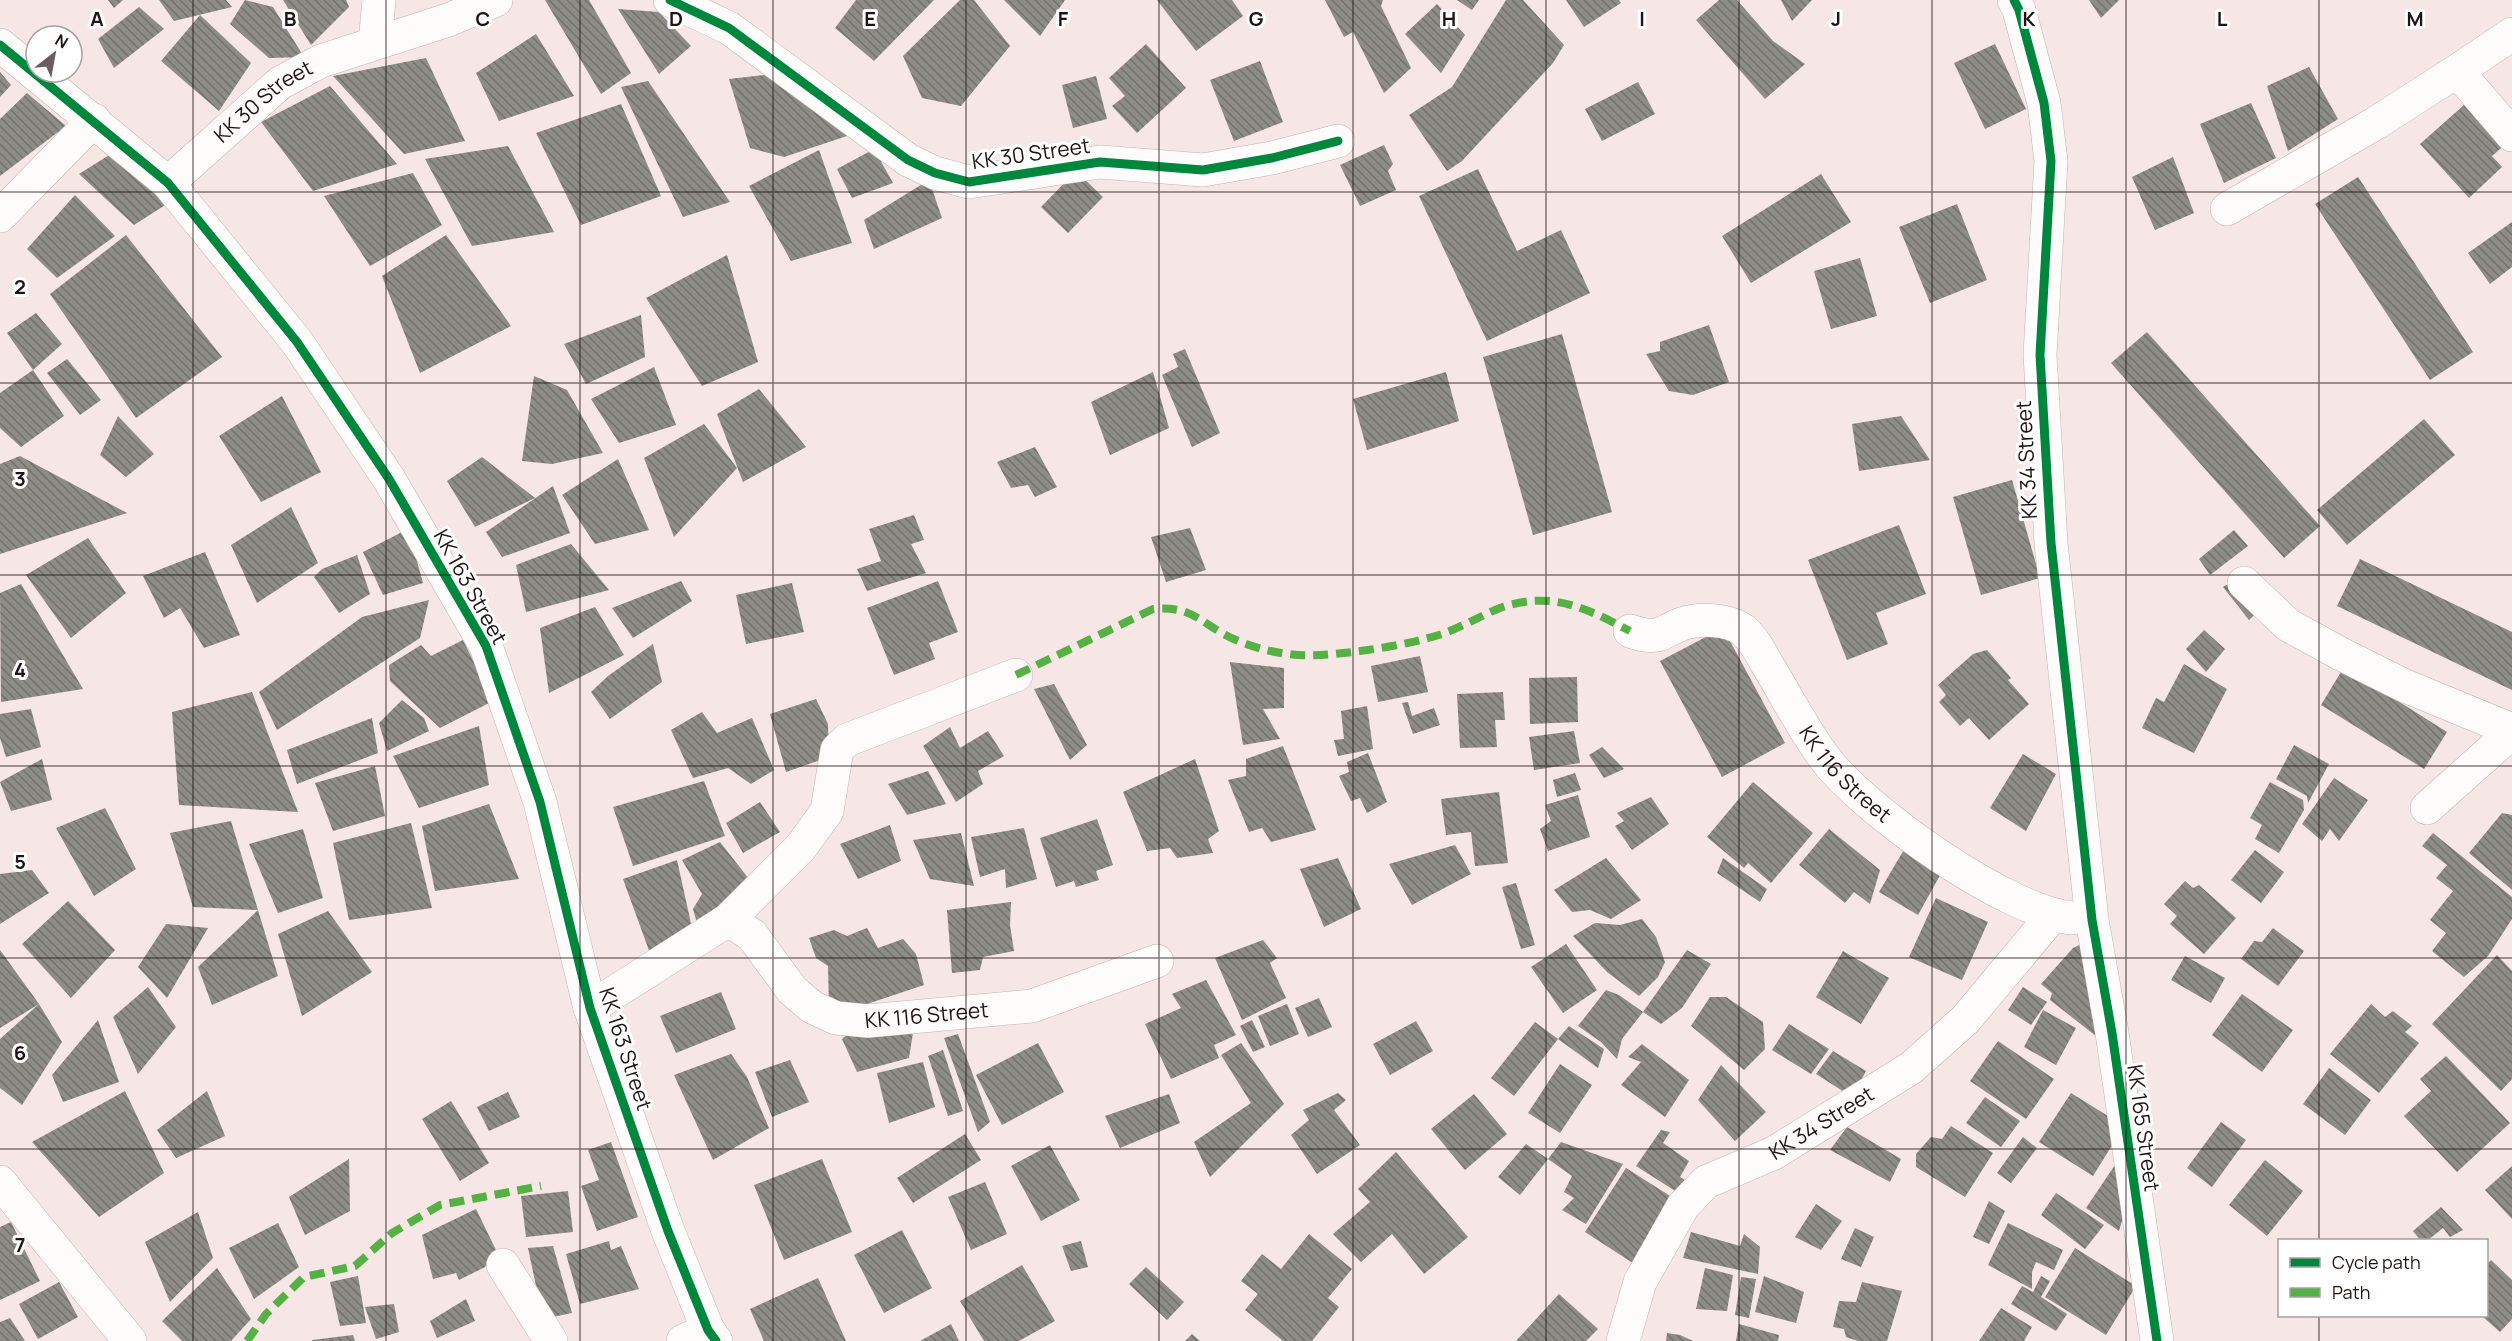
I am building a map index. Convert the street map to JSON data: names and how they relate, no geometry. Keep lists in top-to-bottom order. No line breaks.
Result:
{"streets":{"street":["KK 30 Street","KK 34 Street","KK 163 Street","KK 116 Street","KK 165 Street"]},"crossings":[["KK 30 Street","KK 163 Street"],["KK 34 Street","KK 116 Street"],["KK 34 Street","KK 165 Street"],["KK 116 Street","KK 165 Street"]],"legend":["Cycle path","Path"],"north":"top right","grid":{"columns":["A","B","C","D","E","F","G","H","I","J","K","L","M"],"rows":["2","3","4","5","6","7"]}}
